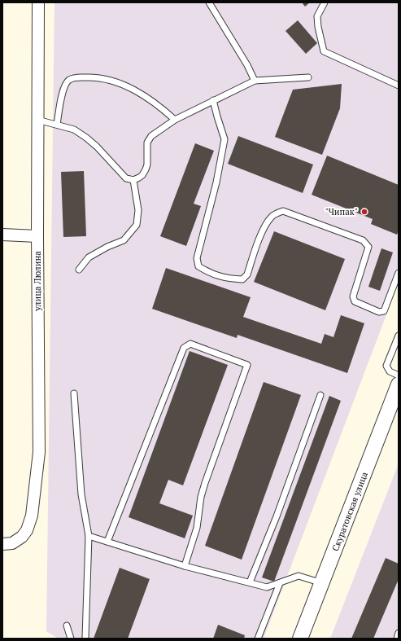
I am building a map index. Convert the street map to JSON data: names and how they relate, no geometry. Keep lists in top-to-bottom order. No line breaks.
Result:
{"streets":{"street":["улица Люлина","Скуратовская улица"]},"places":["\"Чипак\""]}
